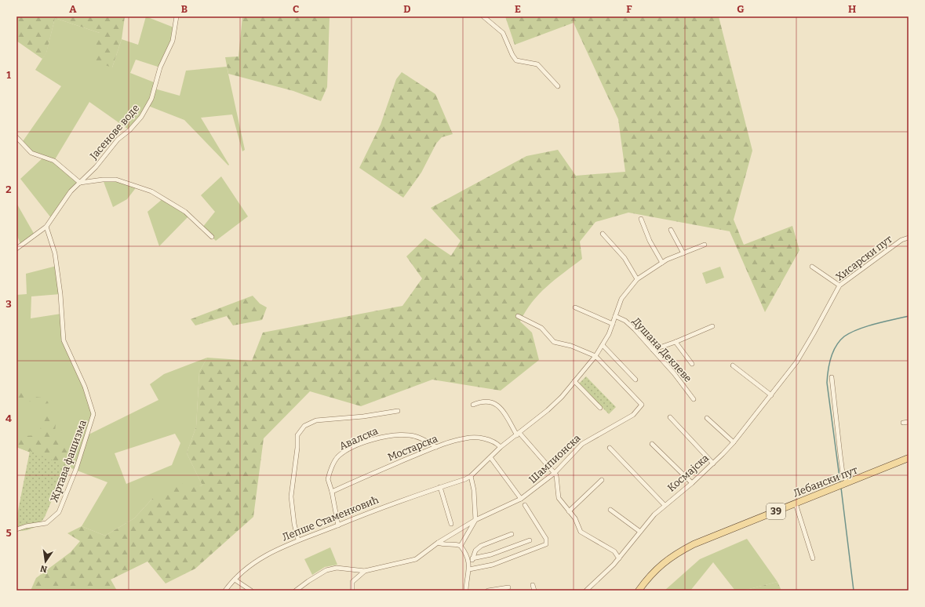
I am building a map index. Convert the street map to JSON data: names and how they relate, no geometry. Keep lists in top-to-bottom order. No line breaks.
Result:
{"streets":{"main road":["Лебански пут","39"],"street":["Јасенове воде","Хисарски пут","Душана Деклеве","Авалска","Мостарска","Шампионска","Жртава фашизма","Космајска","Лепше Стаменковић"]},"crossings":[["Јасенове воде","Жртава фашизма"],["Хисарски пут","Космајска"],["Душана Деклеве","Лепше Стаменковић"],["Авалска","Мостарска"],["Авалска","Лепше Стаменковић"],["Мостарска","Лепше Стаменковић"],["Шампионска","Лепше Стаменковић"]],"north":"bottom","grid":{"columns":["A","B","C","D","E","F","G","H"],"rows":["1","2","3","4","5"]}}
